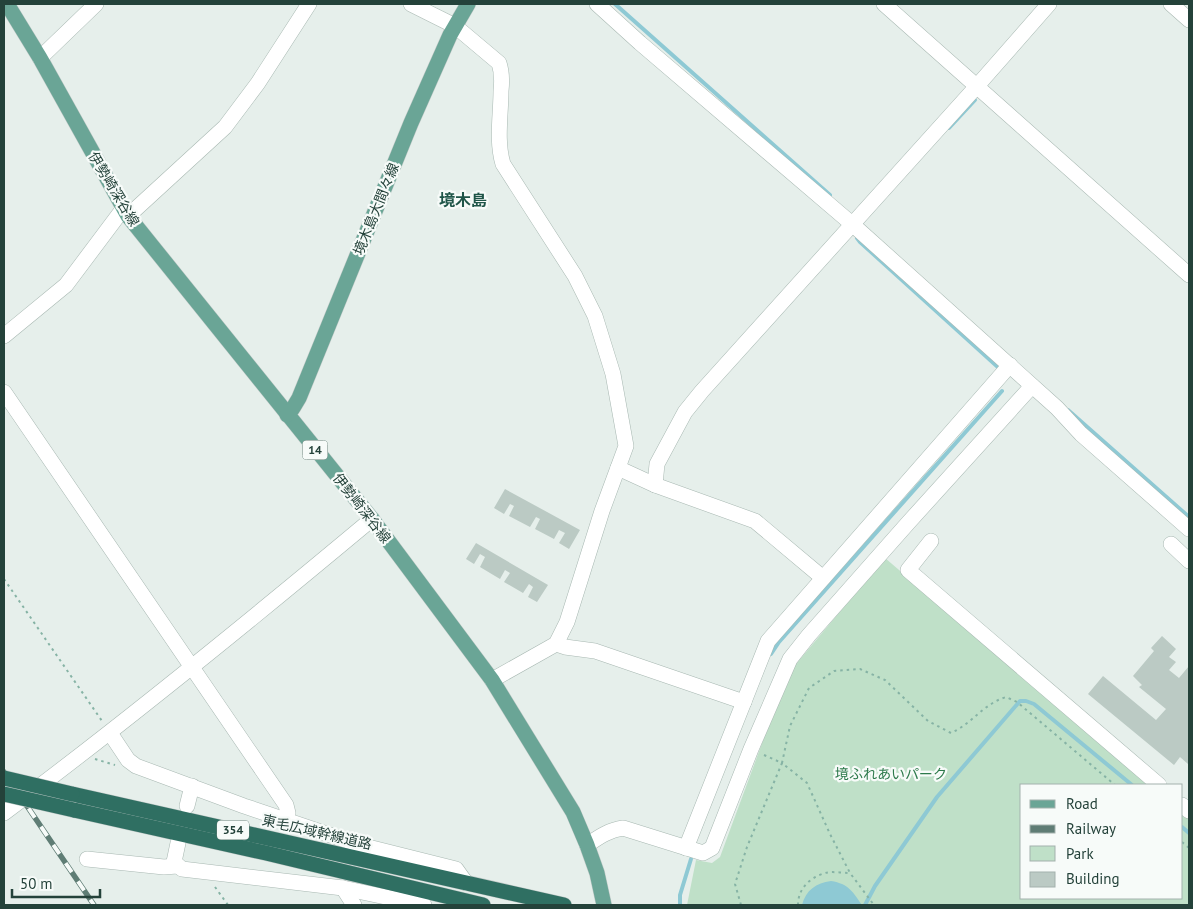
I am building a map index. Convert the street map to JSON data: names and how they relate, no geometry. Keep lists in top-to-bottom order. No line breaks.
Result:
{"streets":{"highway":["354","東毛広域幹線道路"],"main road":["伊勢崎深谷線","境木島大間々線","14"]},"crossings":[["伊勢崎深谷線","境木島大間々線"]],"districts":["境木島"],"parks":["境ふれあいパーク"],"legend":["Road","Railway","Park","Building"],"scale_bar":"50 m"}
